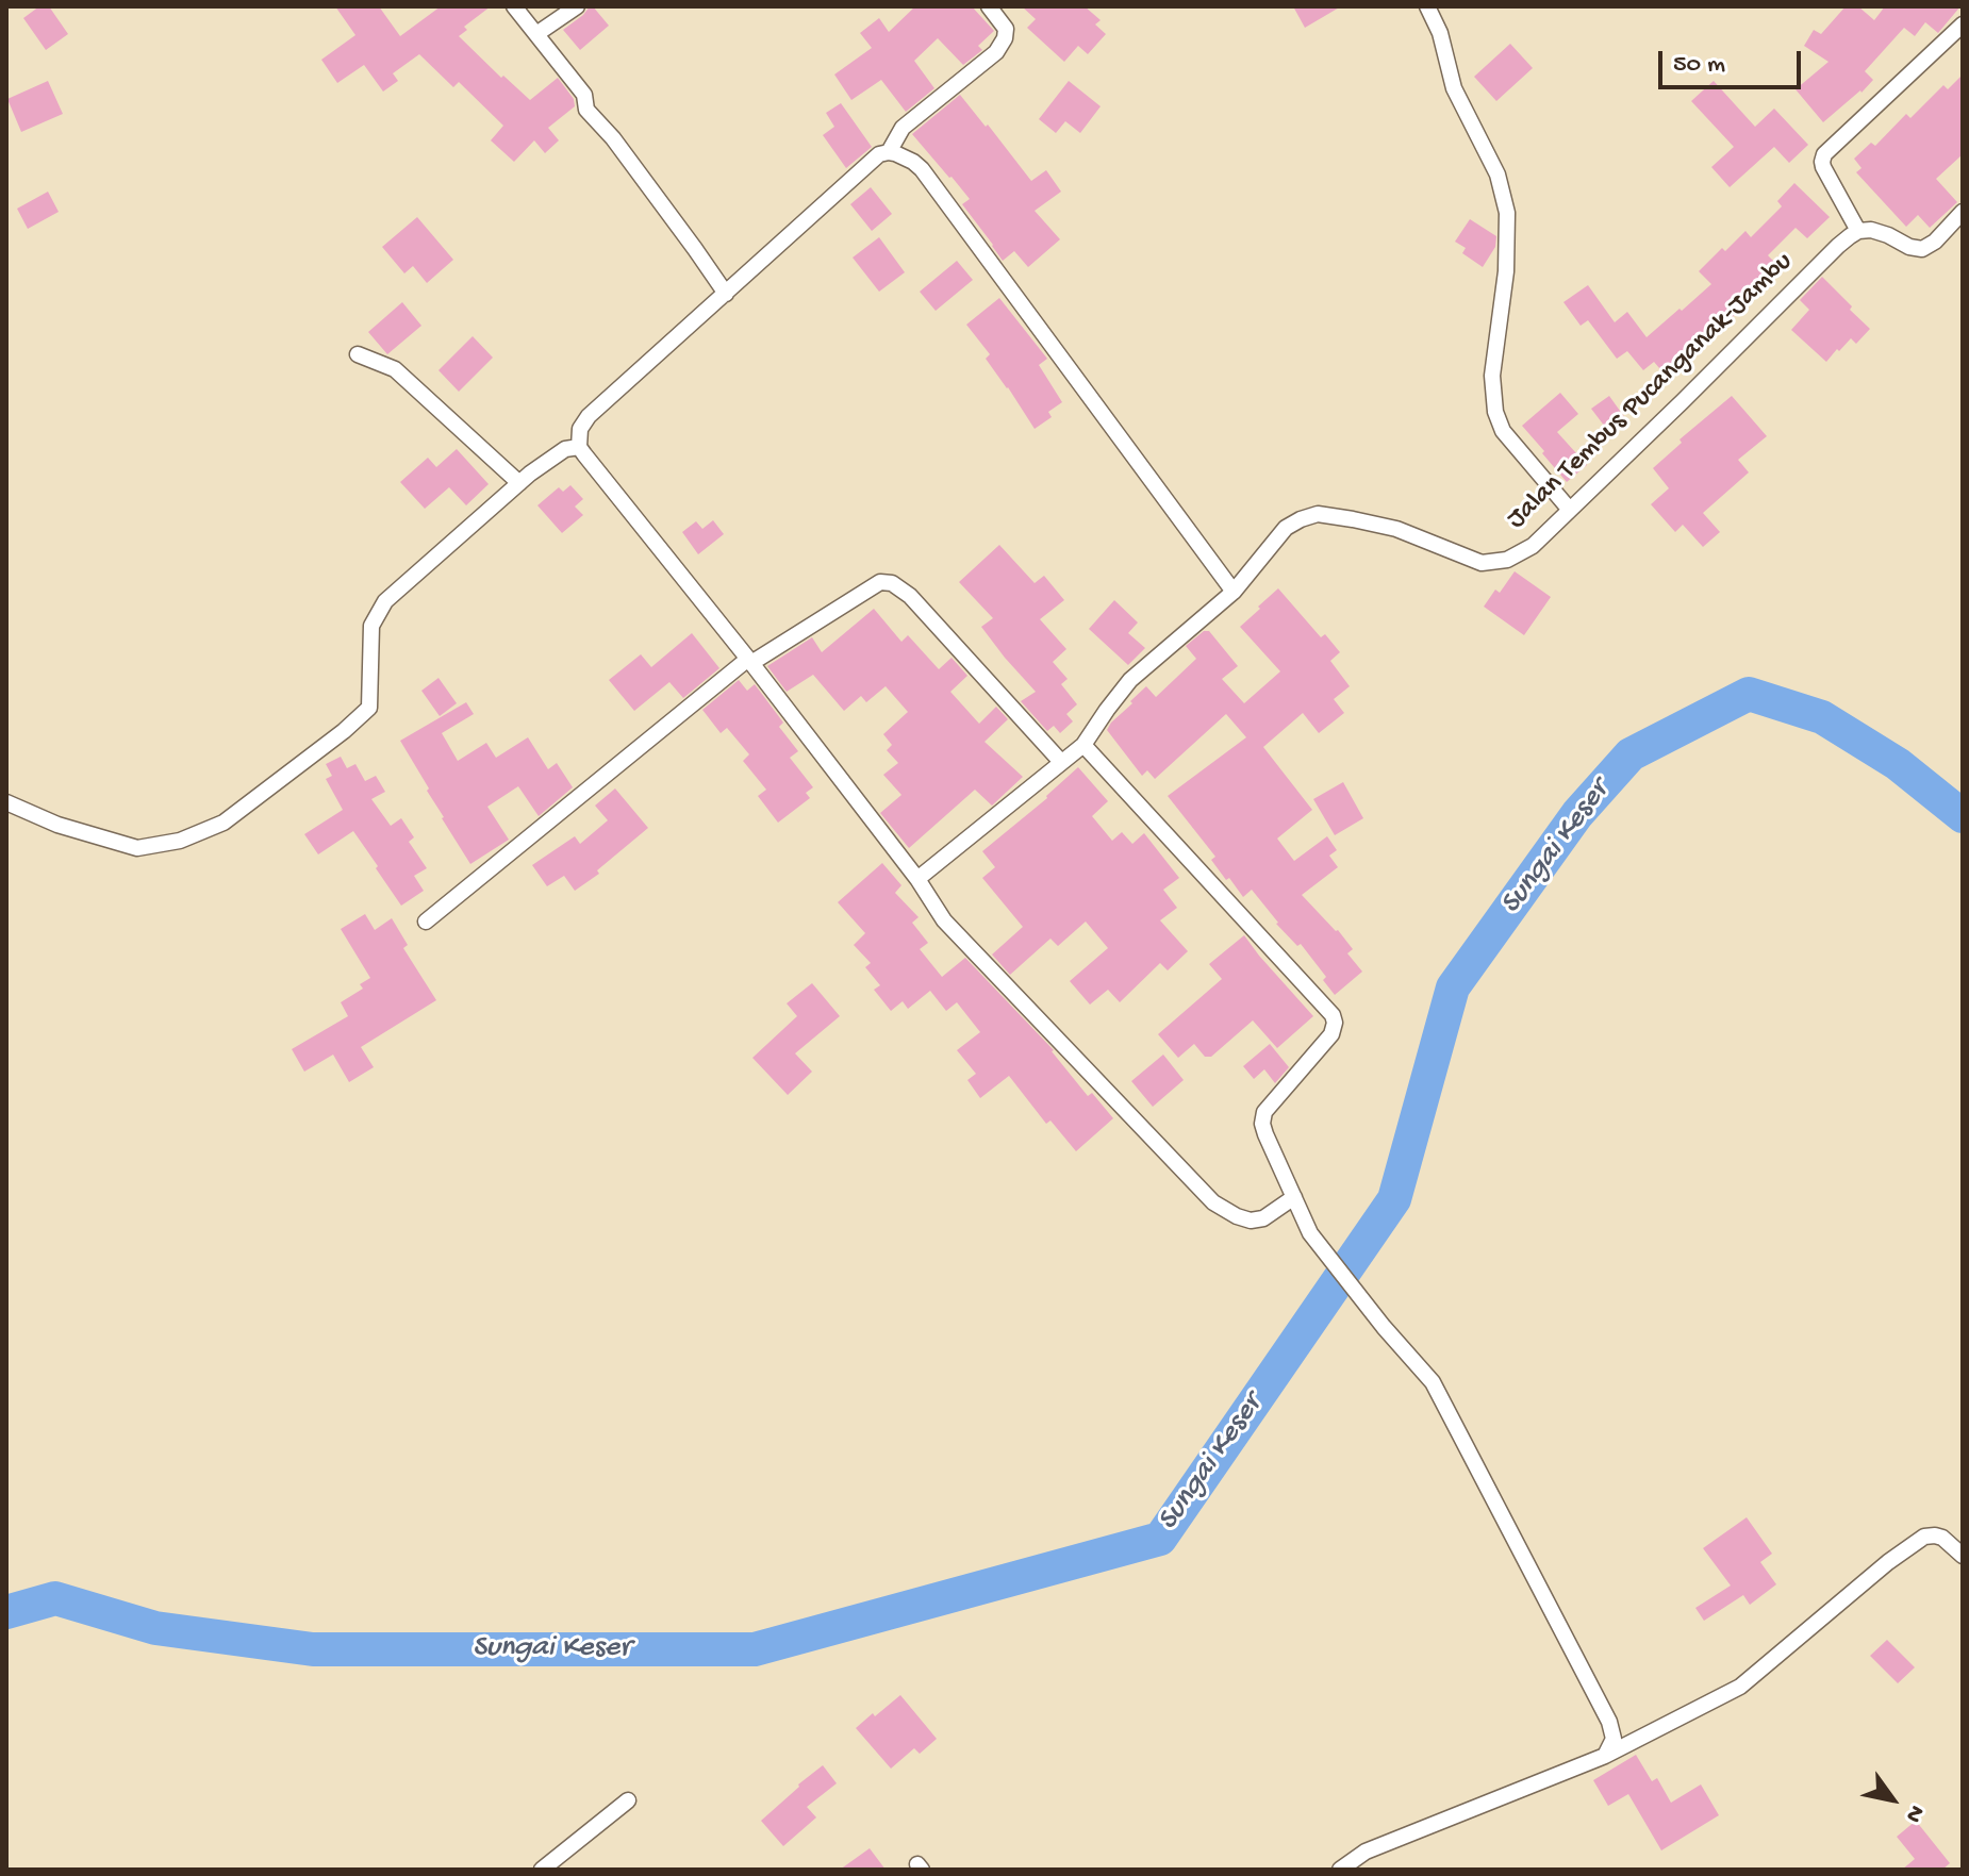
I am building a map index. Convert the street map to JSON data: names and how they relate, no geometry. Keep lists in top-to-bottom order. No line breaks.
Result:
{"streets":{"street":["Jalan Tembus Pucanganak-Jambu"]},"water":["Sungai Keser"],"scale_bar":"50 m","north":"bottom right"}
